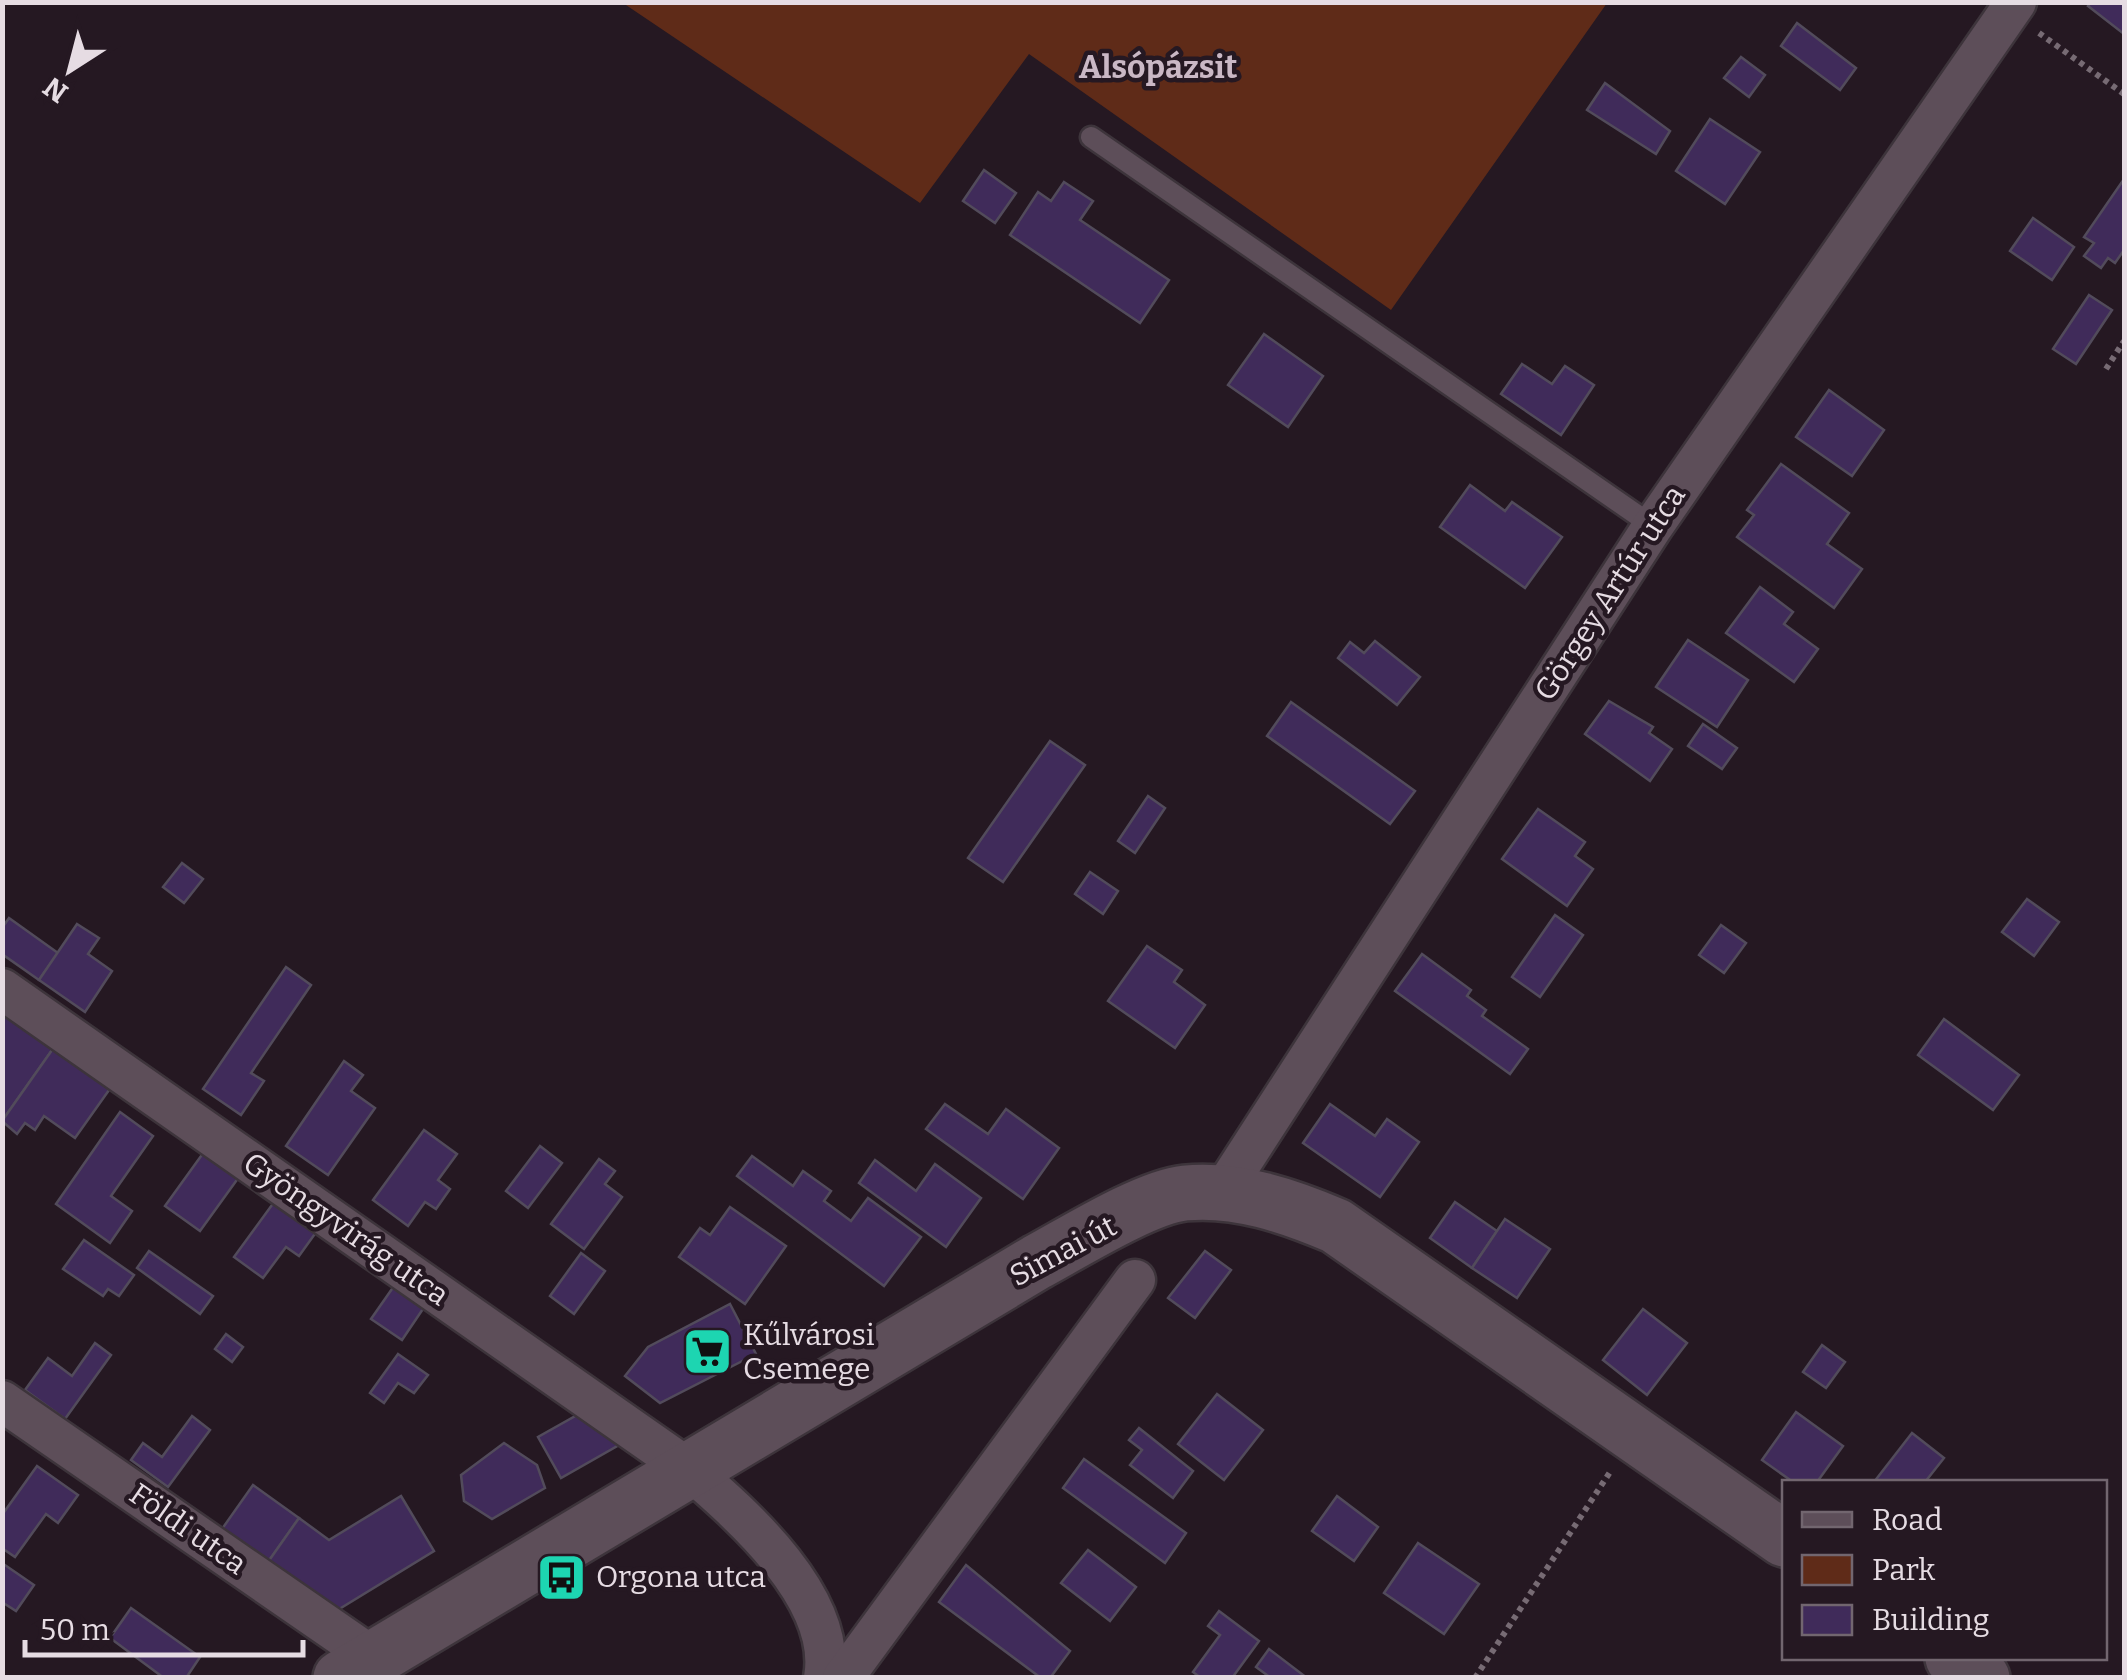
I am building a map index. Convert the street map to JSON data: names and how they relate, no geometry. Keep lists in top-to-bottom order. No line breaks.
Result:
{"streets":{"main road":["Simai út"],"street":["Görgey Artúr utca","Gyöngyvirág utca","Földi utca"]},"crossings":[["Görgey Artúr utca","Simai út"],["Gyöngyvirág utca","Simai út"],["Simai út","Földi utca"]],"districts":["Alsópázsit"],"places":{"supermarket":["Kűlvárosi Csemege"],"bus stop":["Orgona utca"]},"legend":["Road","Park","Building"],"scale_bar":"50 m","north":"bottom left"}
